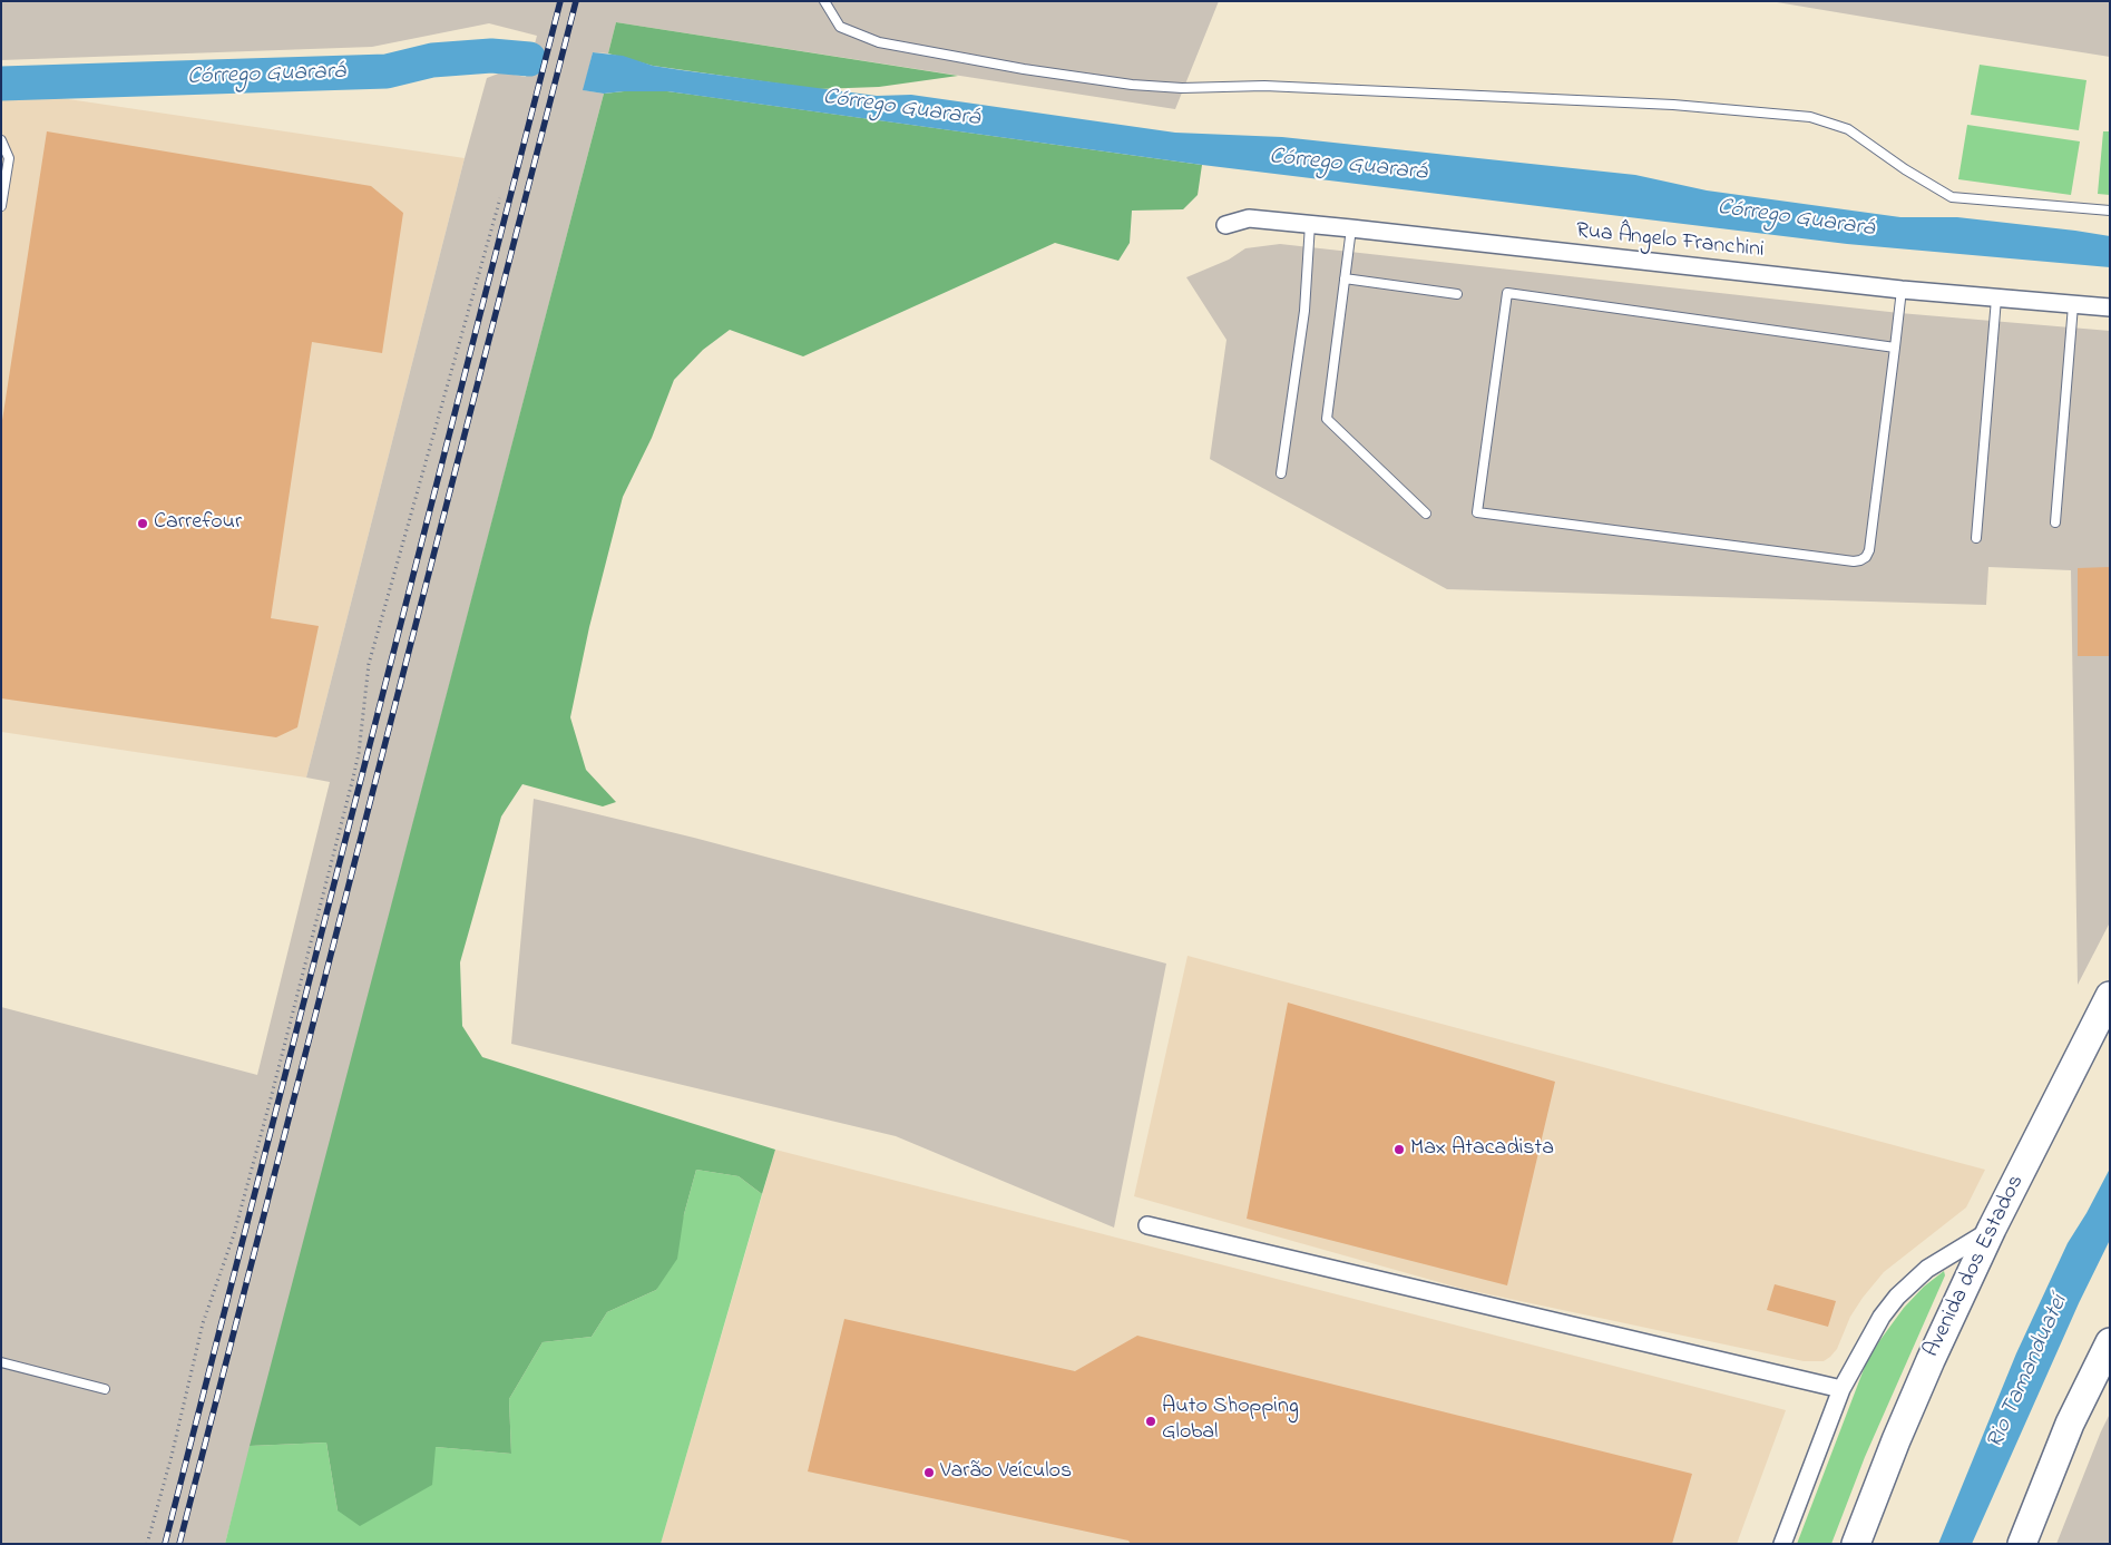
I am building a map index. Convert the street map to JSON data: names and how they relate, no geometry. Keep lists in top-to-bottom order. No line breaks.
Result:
{"streets":{"highway":["Avenida dos Estados"],"street":["Rua Ângelo Franchini"]},"water":["Córrego Guarará","Rio Tamanduateí"],"places":["Carrefour","Max Atacadista","Auto Shopping Global","Varão Veículos"]}
